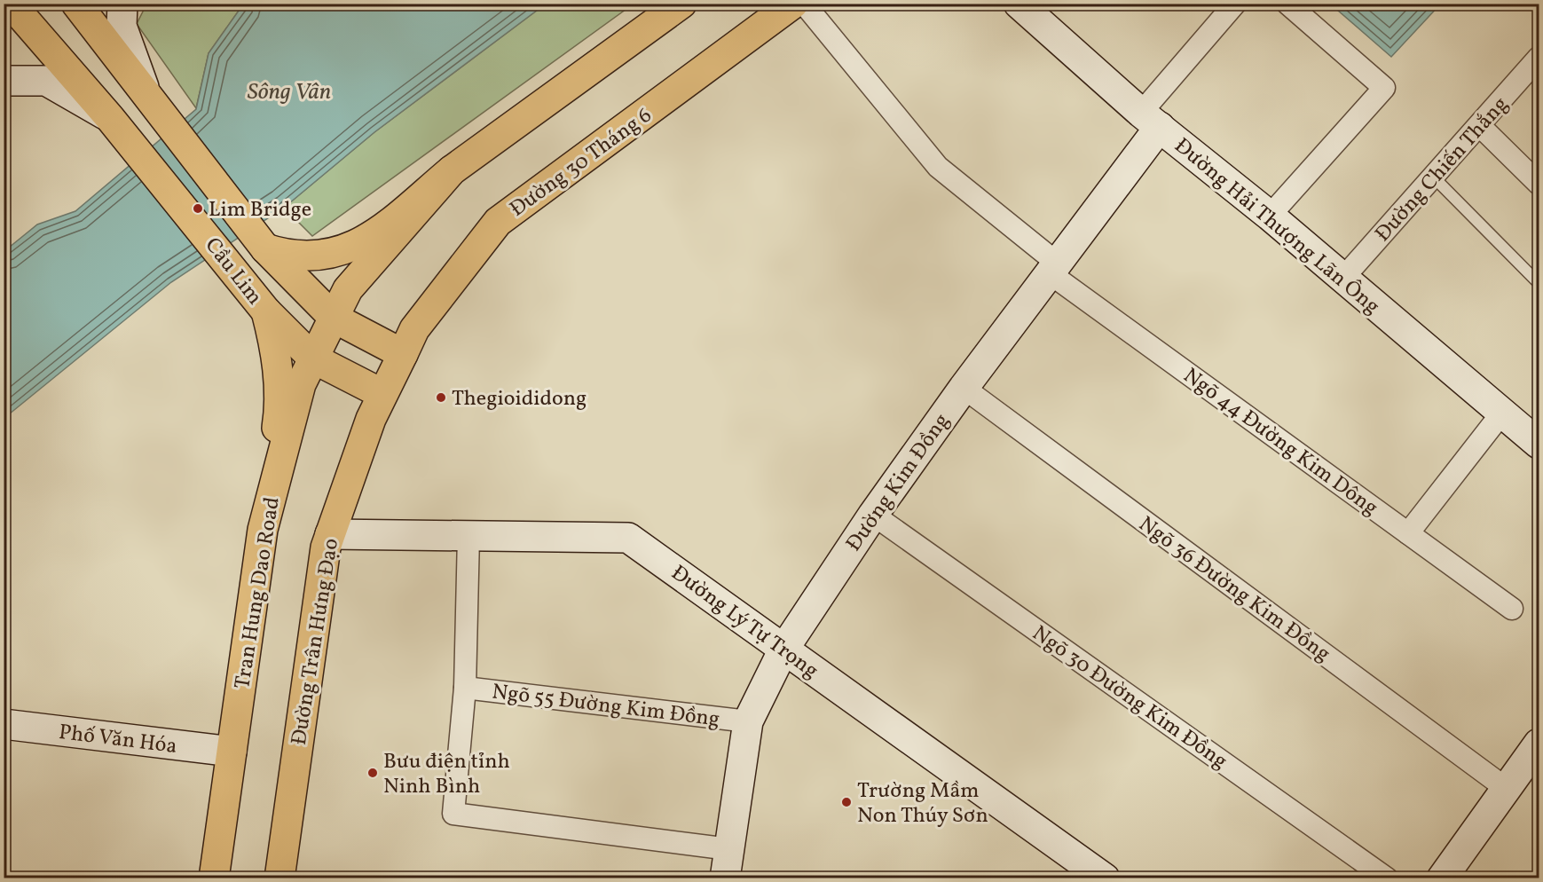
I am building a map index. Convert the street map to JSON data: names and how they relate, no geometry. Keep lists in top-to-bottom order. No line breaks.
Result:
{"streets":{"main road":["Đường 30 Tháng 6","Cầu Lim","Tran Hung Dao Road","Đường Trân Hưng Đạo"],"street":["Đường Chiến Thắng","Đường Hải Thượng Lãn Ông","Ngõ 44 Đường Kim Dông","Đường Kim Đồng","Ngõ 36 Đường Kim Đồng","Đường Lý Tự Trọng","Ngõ 30 Đường Kim Đồng","Ngõ 55 Đường Kim Đồng","Phố Văn Hóa"]},"crossings":[["Đường 30 Tháng 6","Cầu Lim"],["Đường 30 Tháng 6","Đường Trân Hưng Đạo"],["Đường Chiến Thắng","Đường Hải Thượng Lãn Ông"],["Đường Hải Thượng Lãn Ông","Đường Kim Đồng"],["Cầu Lim","Tran Hung Dao Road"],["Cầu Lim","Đường Trân Hưng Đạo"],["Ngõ 44 Đường Kim Dông","Đường Kim Đồng"],["Đường Kim Đồng","Ngõ 36 Đường Kim Đồng"],["Đường Kim Đồng","Đường Lý Tự Trọng"],["Đường Kim Đồng","Ngõ 30 Đường Kim Đồng"],["Đường Kim Đồng","Ngõ 55 Đường Kim Đồng"],["Tran Hung Dao Road","Phố Văn Hóa"],["Đường Lý Tự Trọng","Đường Trân Hưng Đạo"]],"water":["Sông Vân"],"places":["Lim Bridge","Thegioididong","Bưu điện tỉnh Ninh Bình","Trường Mầm Non Thúy Sơn"]}
